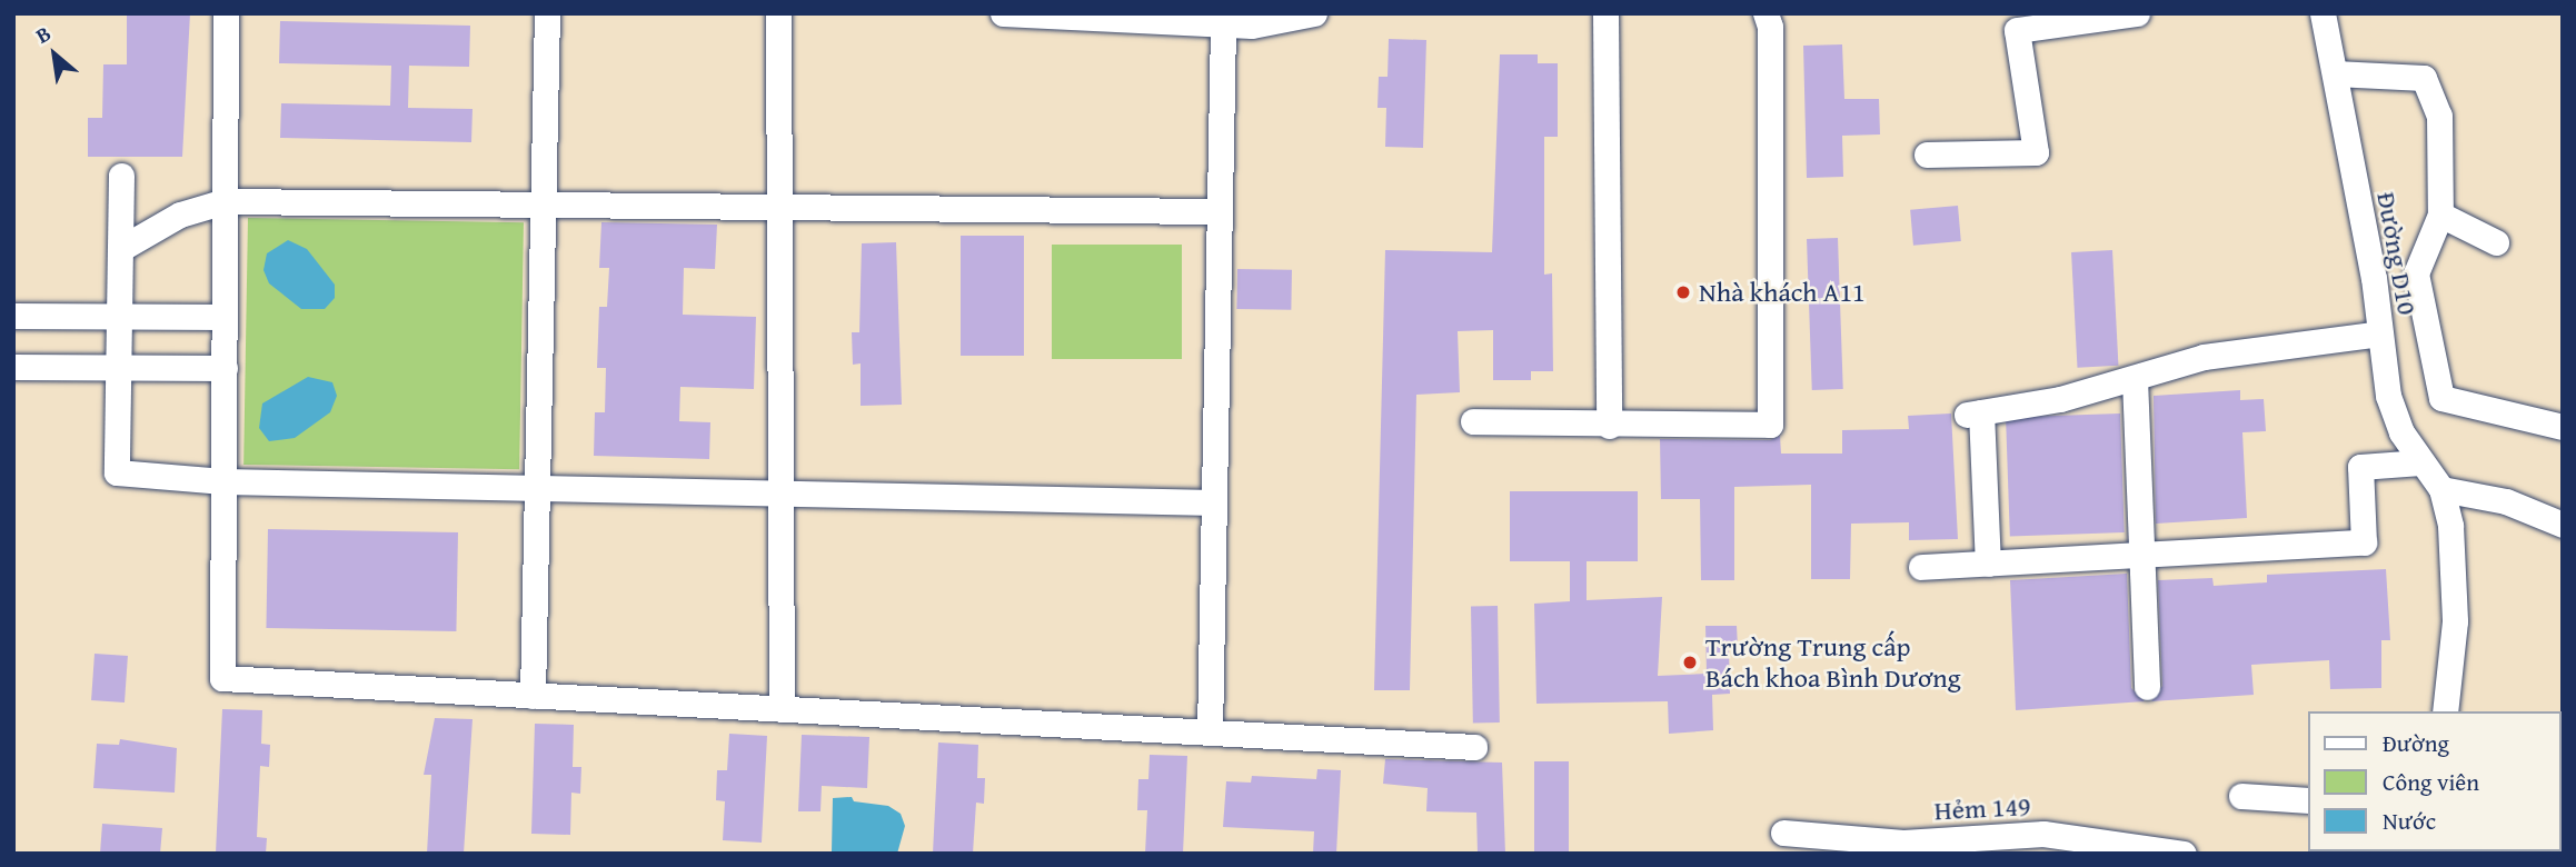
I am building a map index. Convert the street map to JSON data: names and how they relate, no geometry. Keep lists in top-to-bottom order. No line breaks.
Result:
{"streets":{"street":["Đường D10","Hẻm 149"]},"places":["Nhà khách A11","Trường Trung cấp Bách khoa Bình Dương"],"legend":["Đường","Công viên","Nước"],"north":"top left"}
